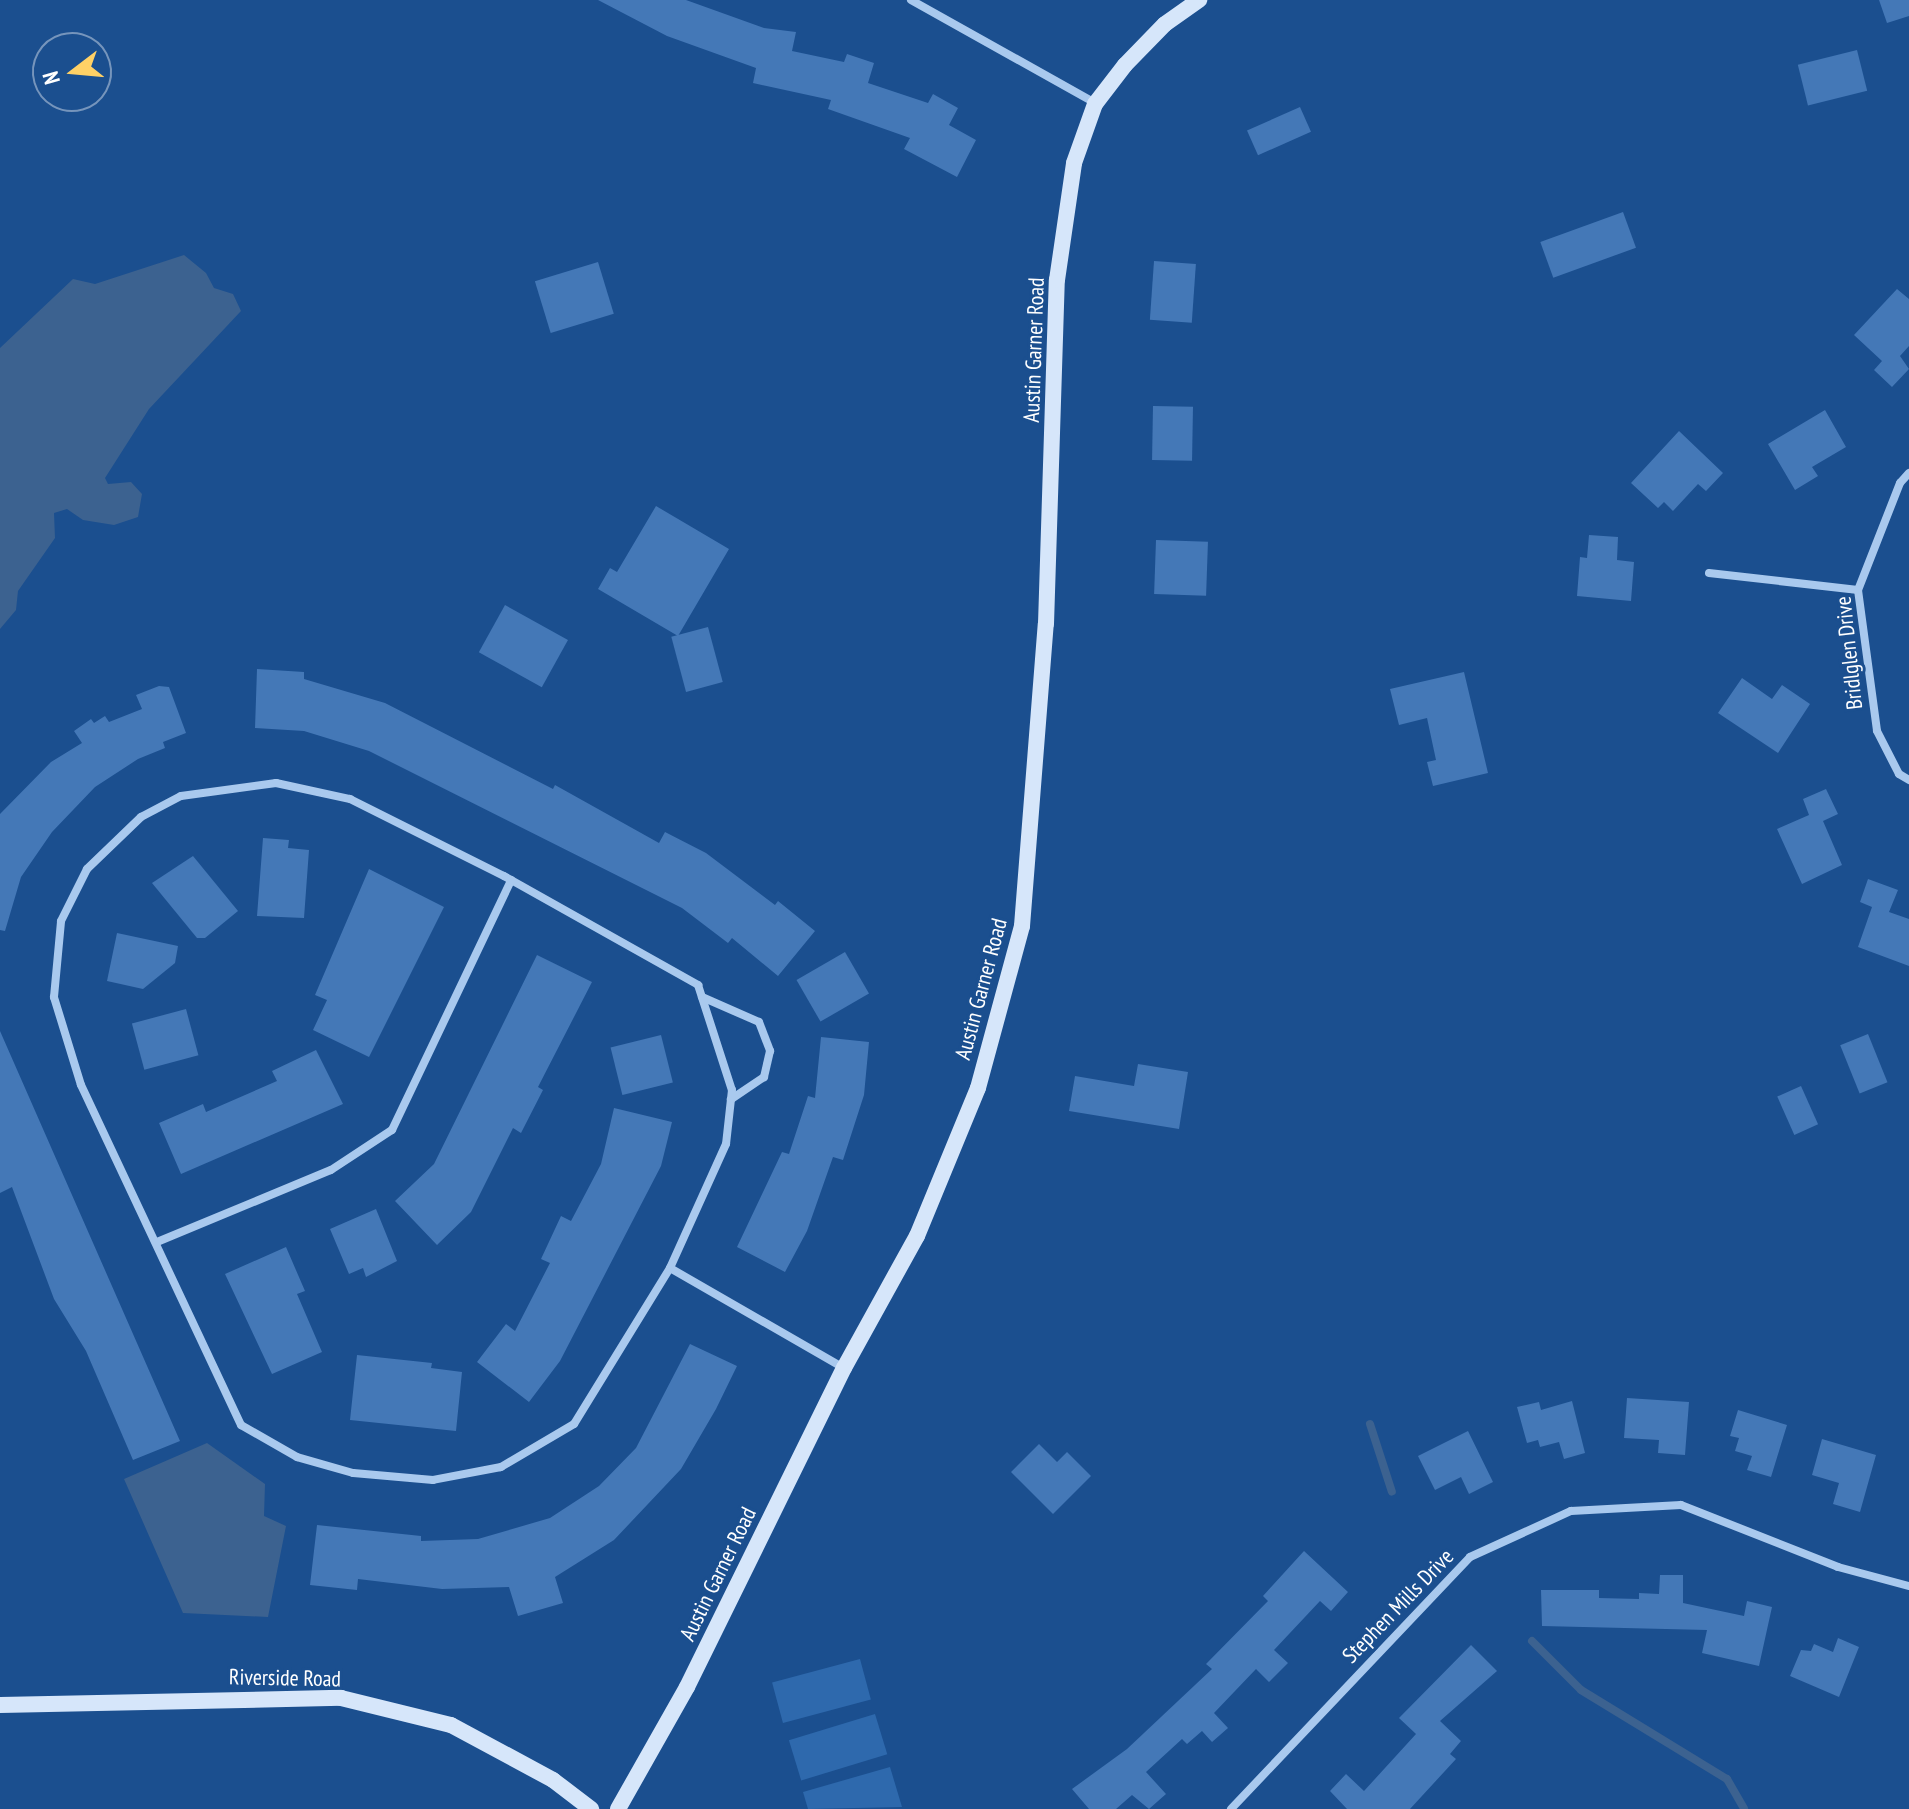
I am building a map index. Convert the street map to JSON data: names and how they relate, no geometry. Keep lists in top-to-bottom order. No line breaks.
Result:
{"streets":{"street":["Austin Garner Road","Bridlglen Drive","Stephen Mills Drive","Riverside Road"]},"north":"left"}
